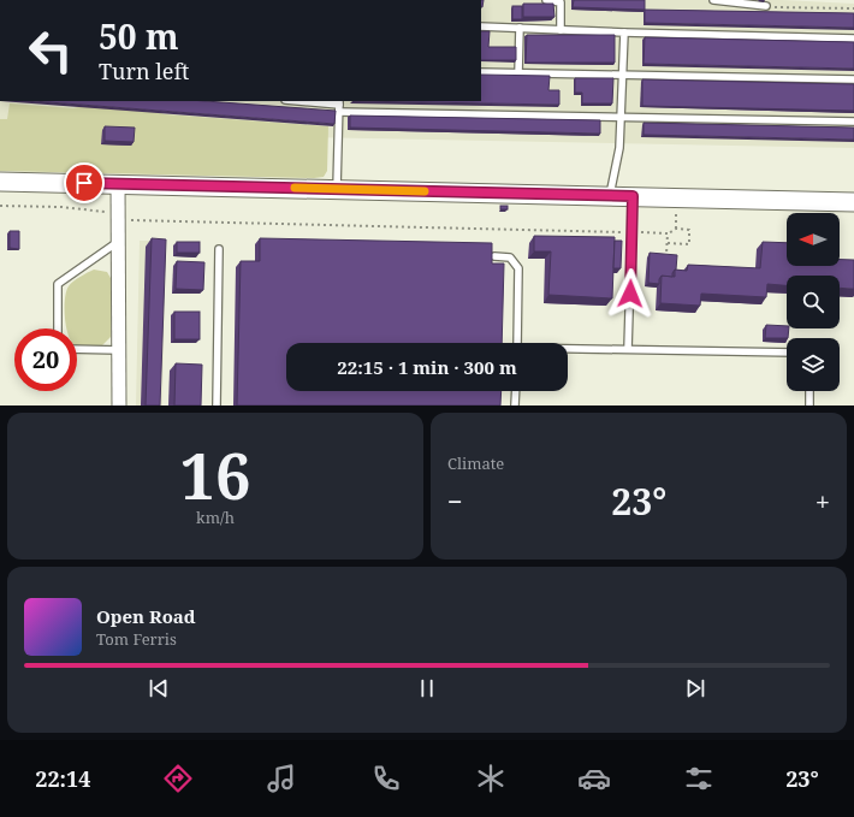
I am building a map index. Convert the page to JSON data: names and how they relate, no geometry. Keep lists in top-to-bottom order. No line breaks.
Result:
{"north":"left","page":{"turn":["50 m","Turn left"],"limit":"20","trip":"22:15 · 1 min · 300 m","tile":[["16","km/h"],"Climate"],"heat":["−","23°","+"],"song":["Open Road","Tom Ferris"],"tabs":["22:14","23°"]}}
